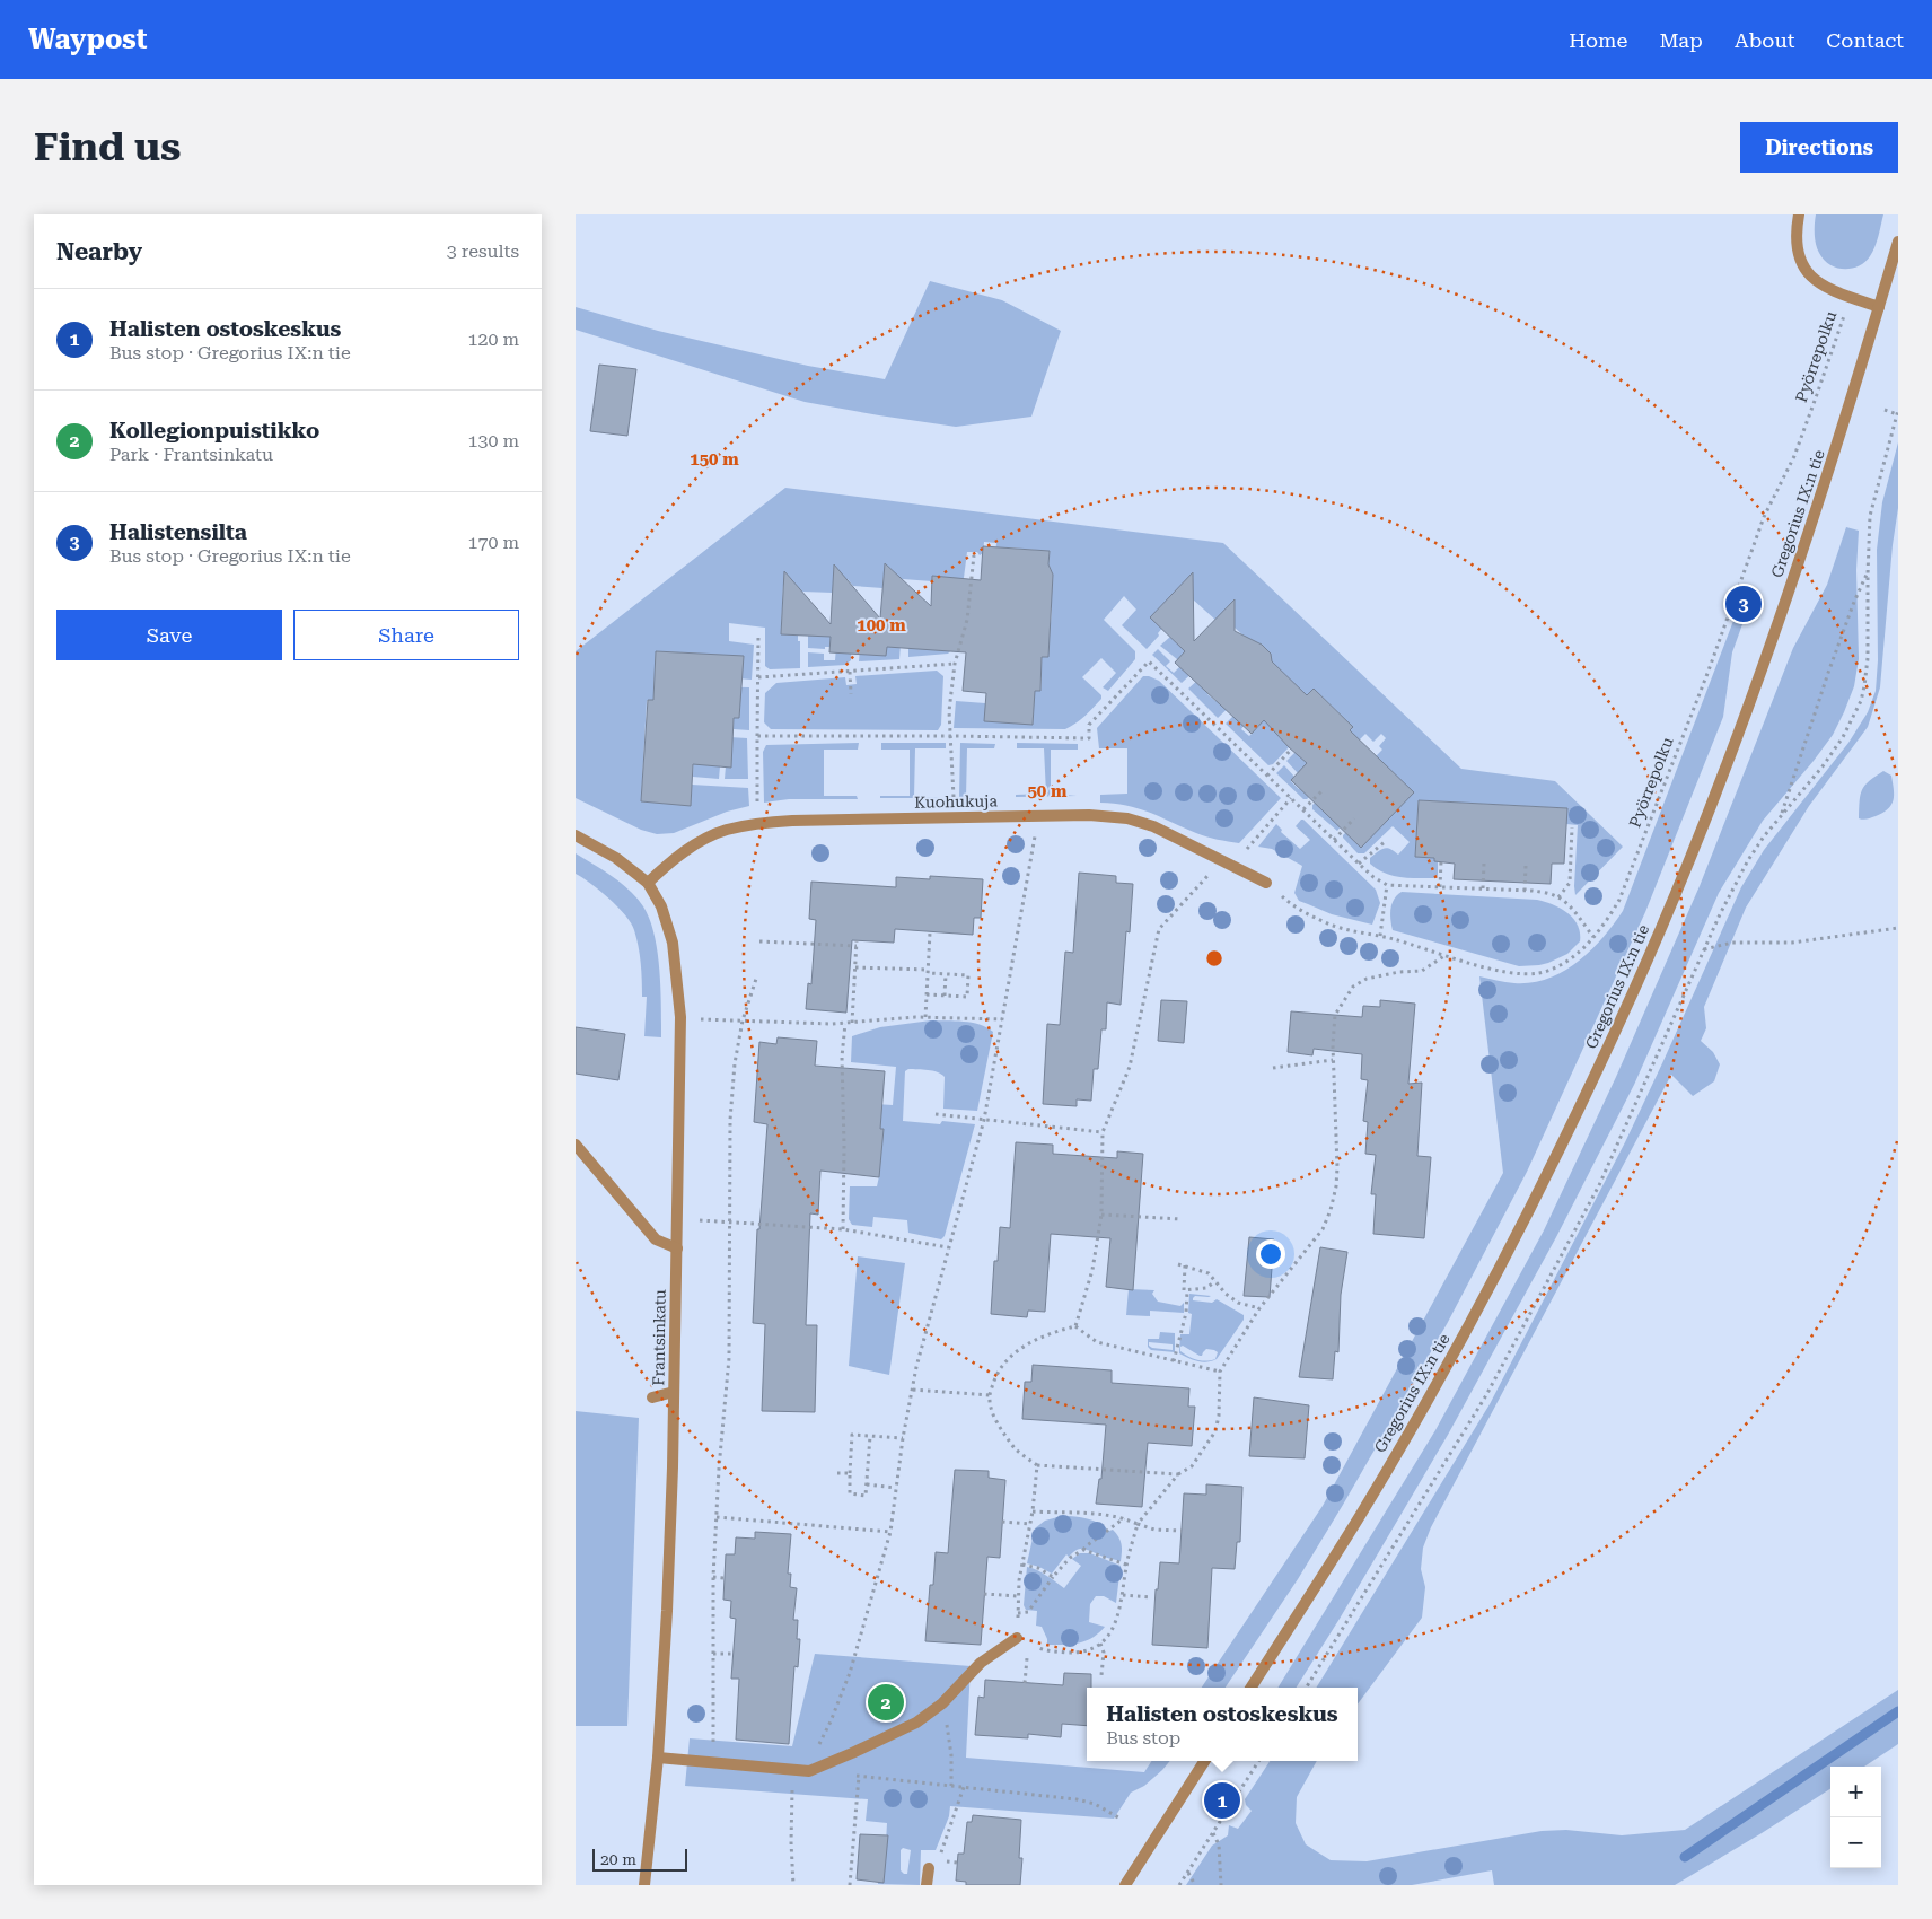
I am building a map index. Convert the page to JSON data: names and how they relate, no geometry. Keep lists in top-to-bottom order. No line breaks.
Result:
{"streets":{"street":["Gregorius IX:n tie","Kuohukuja","Frantsinkatu"],"path":["Pyörrepolku"]},"crossings":[["Pyörrepolku","Kuohukuja"],["Kuohukuja","Frantsinkatu"]],"scale_bar":"20 m","page":{"header":"Waypost","nav":["Home","Map","About","Contact"],"buttons":["Directions",["Save","Share"]],"title":"Find us","heading":["Nearby","3 results"],"list":[{"mark":"1","name":"Halisten ostoskeskus","note":"Bus stop · Gregorius IX:n tie","value":"120 m"},{"mark":"2","name":"Kollegionpuistikko","note":"Park · Frantsinkatu","value":"130 m"},{"mark":"3","name":"Halistensilta","note":"Bus stop · Gregorius IX:n tie","value":"170 m"}],"pins":["3","2","1"],"popup":["Halisten ostoskeskus","Bus stop"],"map_buttons":["+","−"],"scale":"20 m"},"rings":["150 m","100 m","50 m"]}
